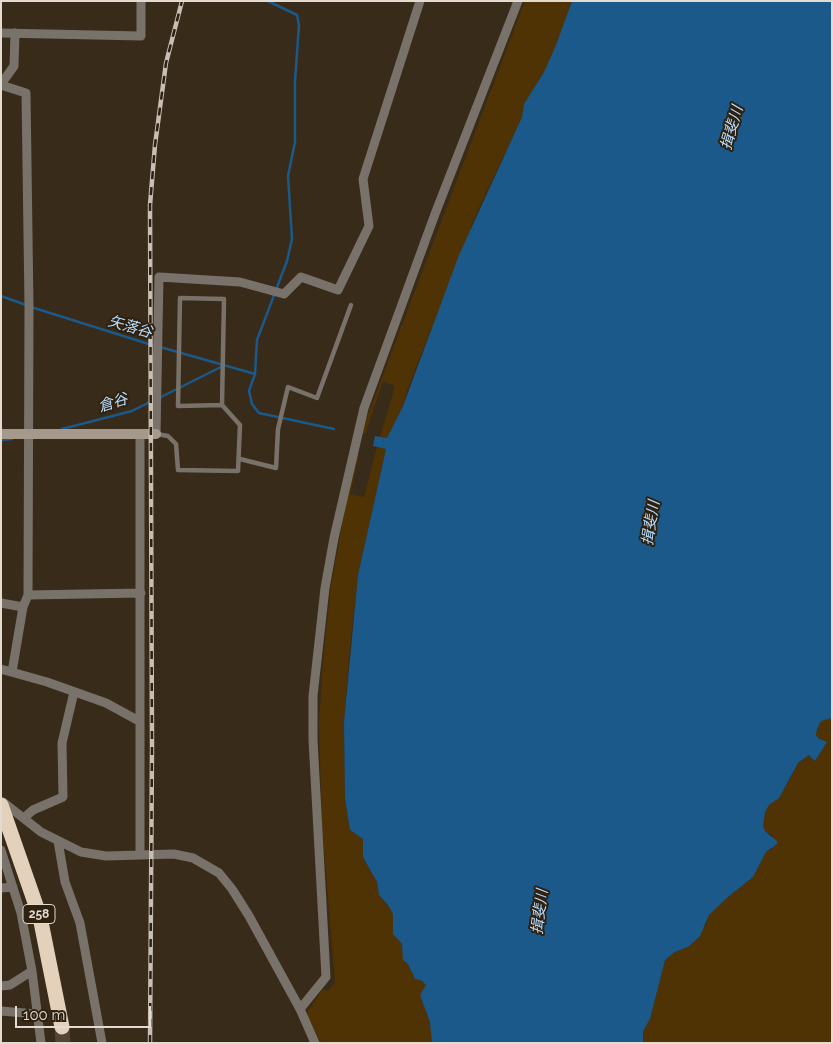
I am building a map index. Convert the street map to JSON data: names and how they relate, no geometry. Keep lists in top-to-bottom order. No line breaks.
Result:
{"streets":{"highway":["258"]},"water":["揖斐川","矢落谷","倉谷"],"scale_bar":"100 m"}
